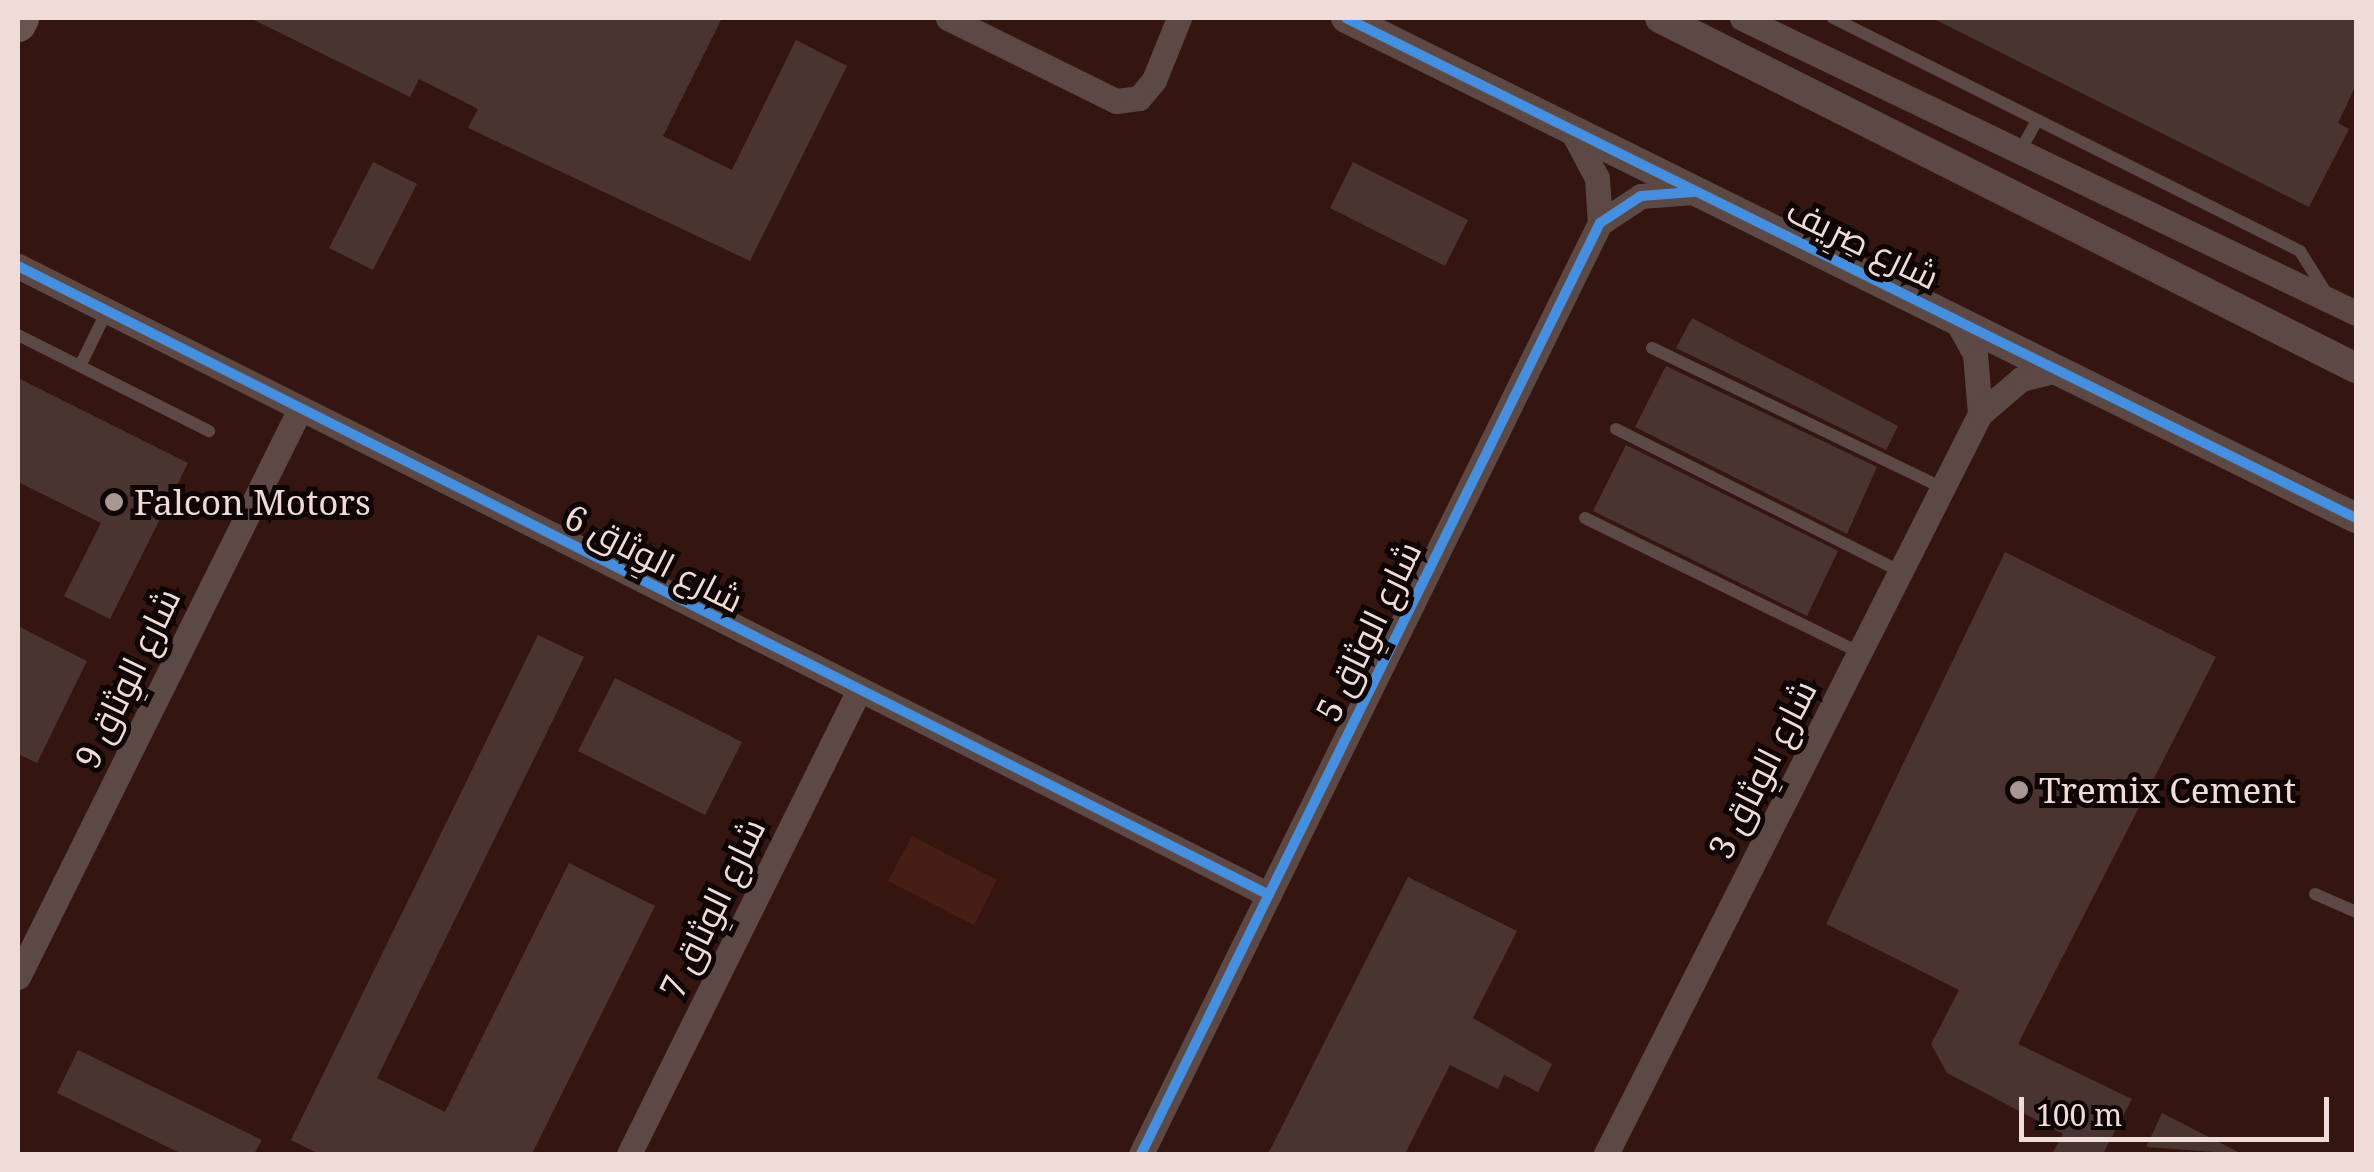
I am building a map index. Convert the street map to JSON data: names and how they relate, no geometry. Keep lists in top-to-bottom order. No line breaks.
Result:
{"streets":{"street":["شارع صِرِيف","شارع الوِثاق 6","شارع الوِثاق 5","شارع الوِثاق 9","شارع الوِثاق 3","شارع الوِثاق 7"]},"crossings":[["شارع صِرِيف","شارع الوِثاق 3"],["شارع الوِثاق 6","شارع الوِثاق 5"],["شارع الوِثاق 6","شارع الوِثاق 9"],["شارع الوِثاق 6","شارع الوِثاق 7"]],"places":["Falcon Motors","Tremix Cement"],"scale_bar":"100 m"}
